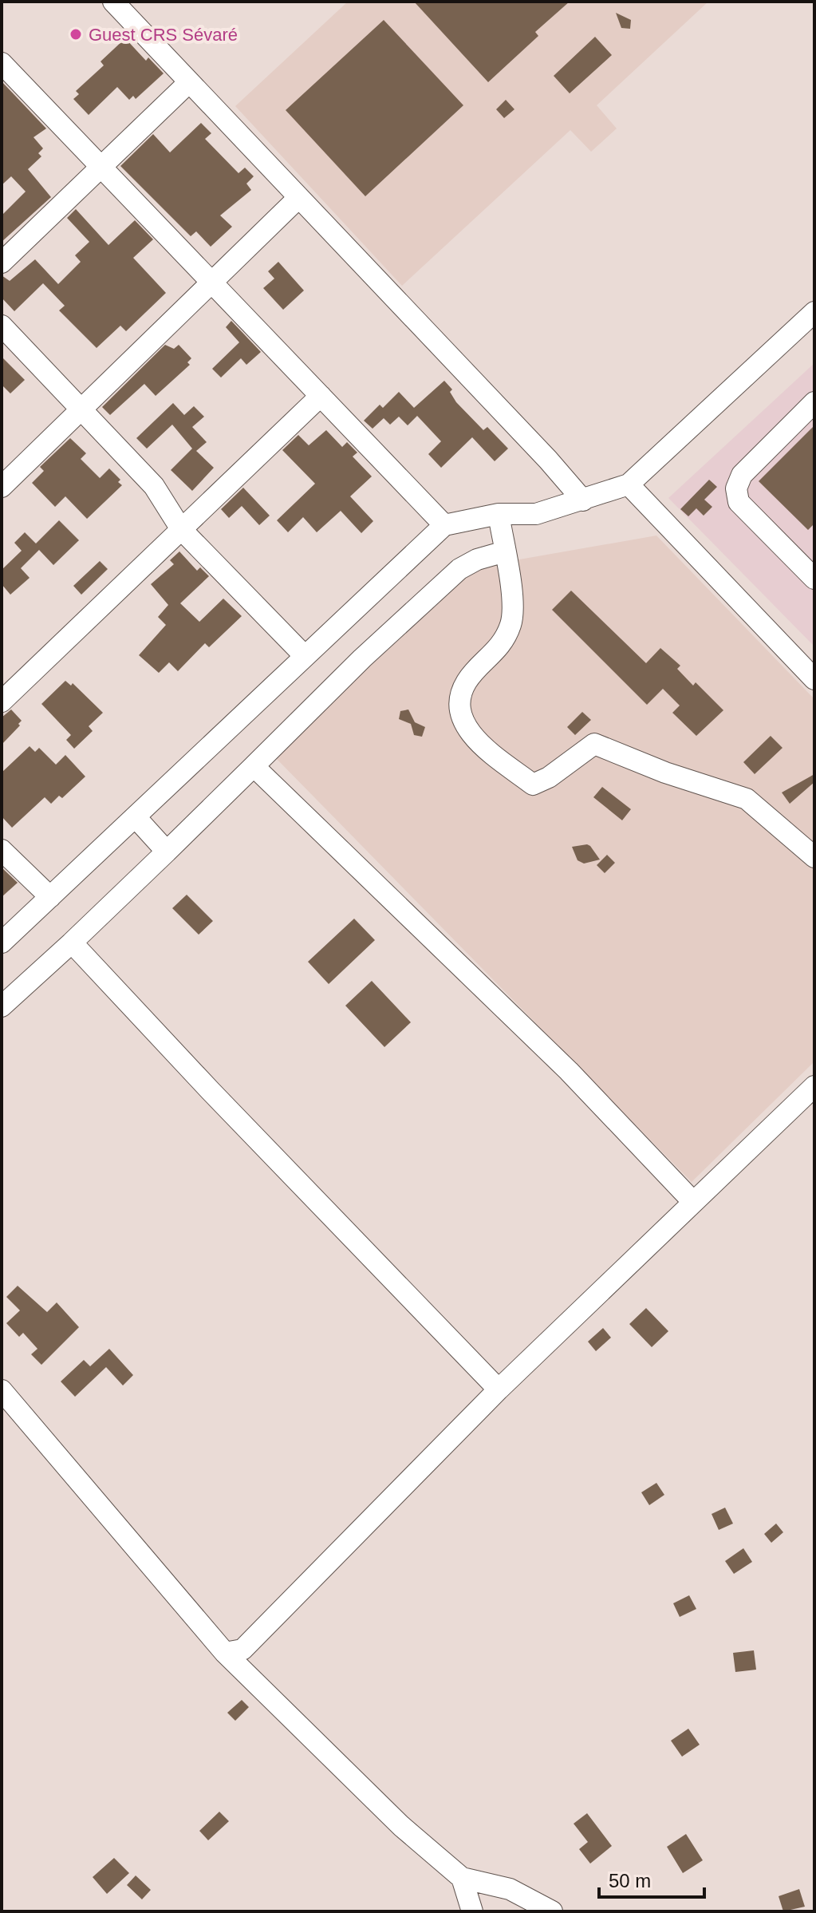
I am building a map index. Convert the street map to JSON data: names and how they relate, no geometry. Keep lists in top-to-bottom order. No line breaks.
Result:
{"places":["Guest CRS Sévaré"],"scale_bar":"50 m"}
